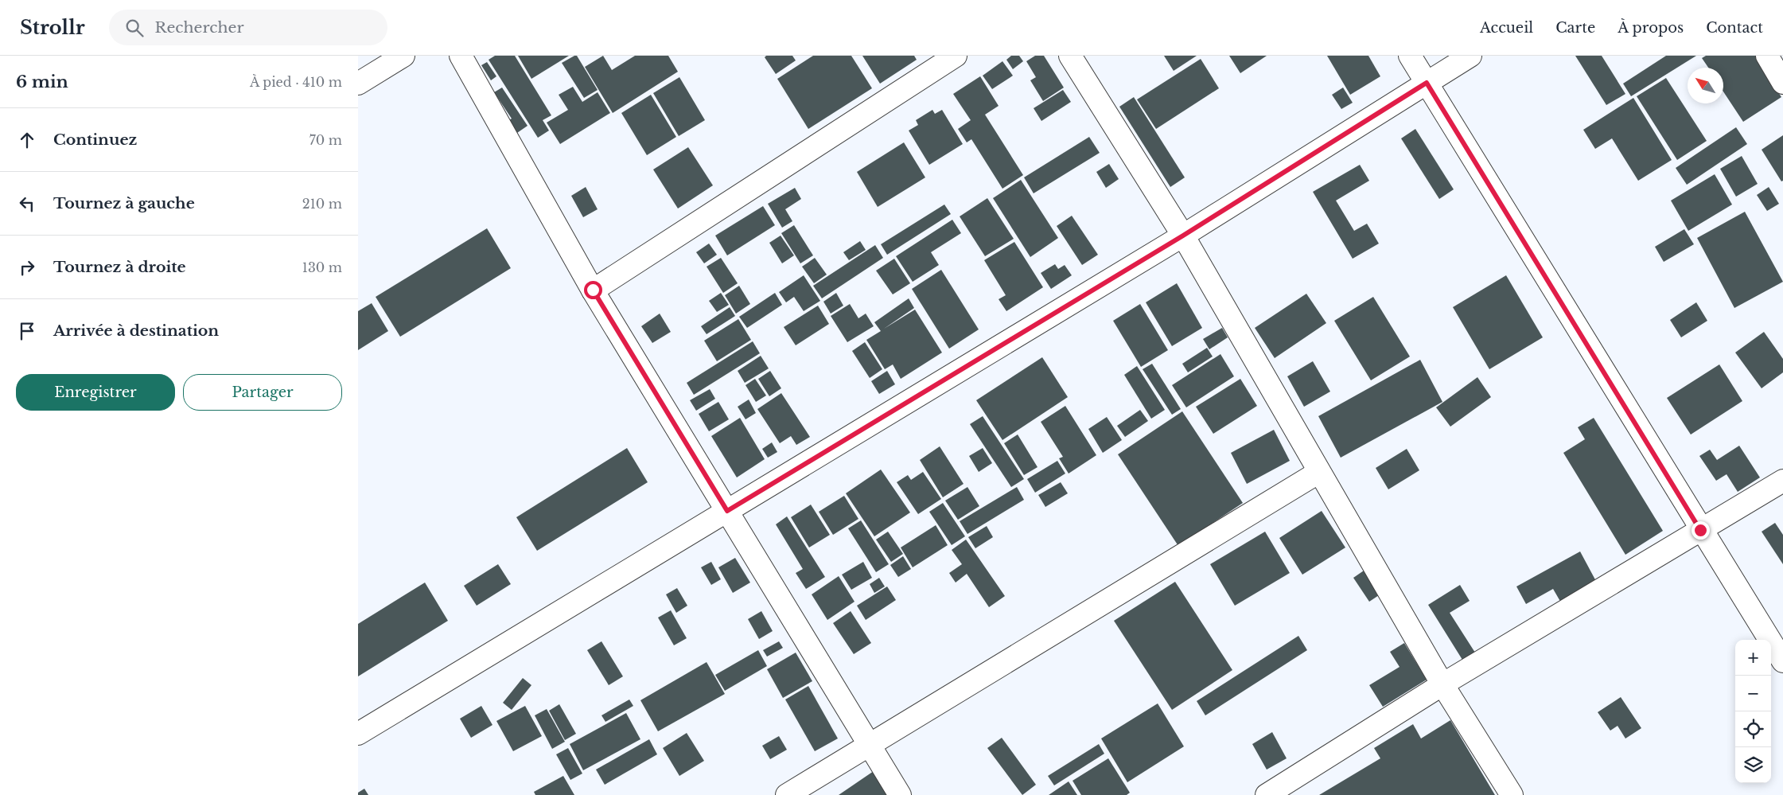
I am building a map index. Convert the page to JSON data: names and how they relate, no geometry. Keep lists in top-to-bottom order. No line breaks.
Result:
{"north":"top left","page":{"header":"Strollr","search":"Rechercher","nav":["Accueil","Carte","À propos","Contact"],"heading":["6 min","À pied · 410 m"],"list":[["Continuez","70 m"],["Tournez à gauche","210 m"],["Tournez à droite","130 m"],"Arrivée à destination"],"buttons":["Enregistrer","Partager"],"map_buttons":["+","−"]}}
